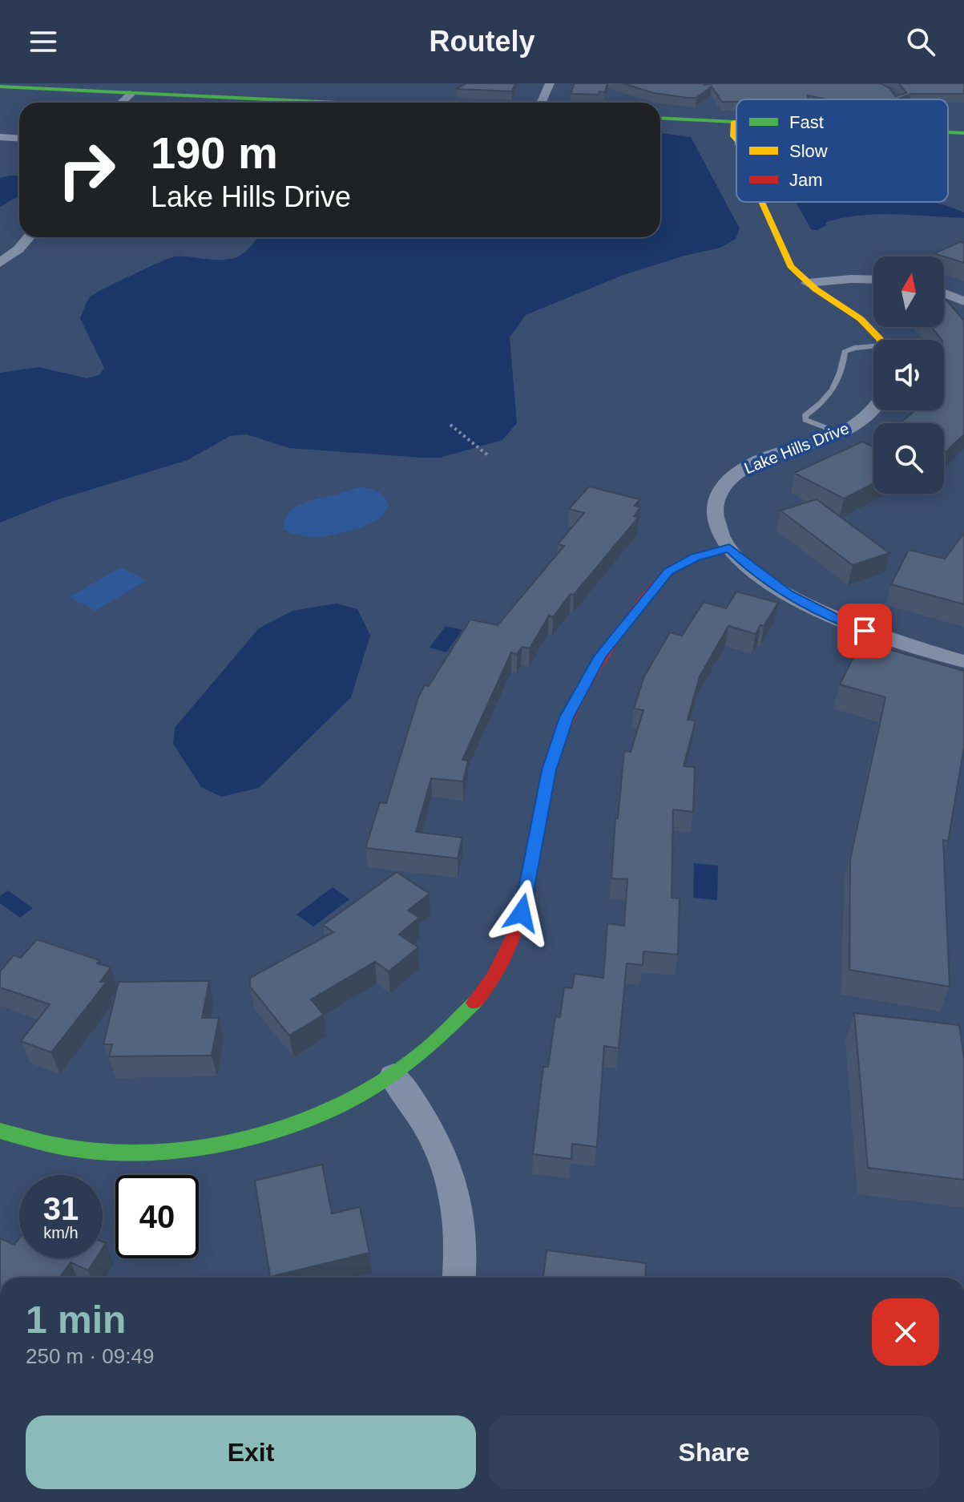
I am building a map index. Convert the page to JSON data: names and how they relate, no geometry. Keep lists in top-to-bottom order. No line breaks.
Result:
{"streets":{"street":["Lake Hills Drive"]},"legend":["Fast","Slow","Jam"],"north":"top","page":{"header":"Routely","turn":["190 m","Lake Hills Drive"],"speed":"31 km/h","limit":"40","heading":["1 min","250 m · 09:49"],"buttons":["Exit","Share"]}}
